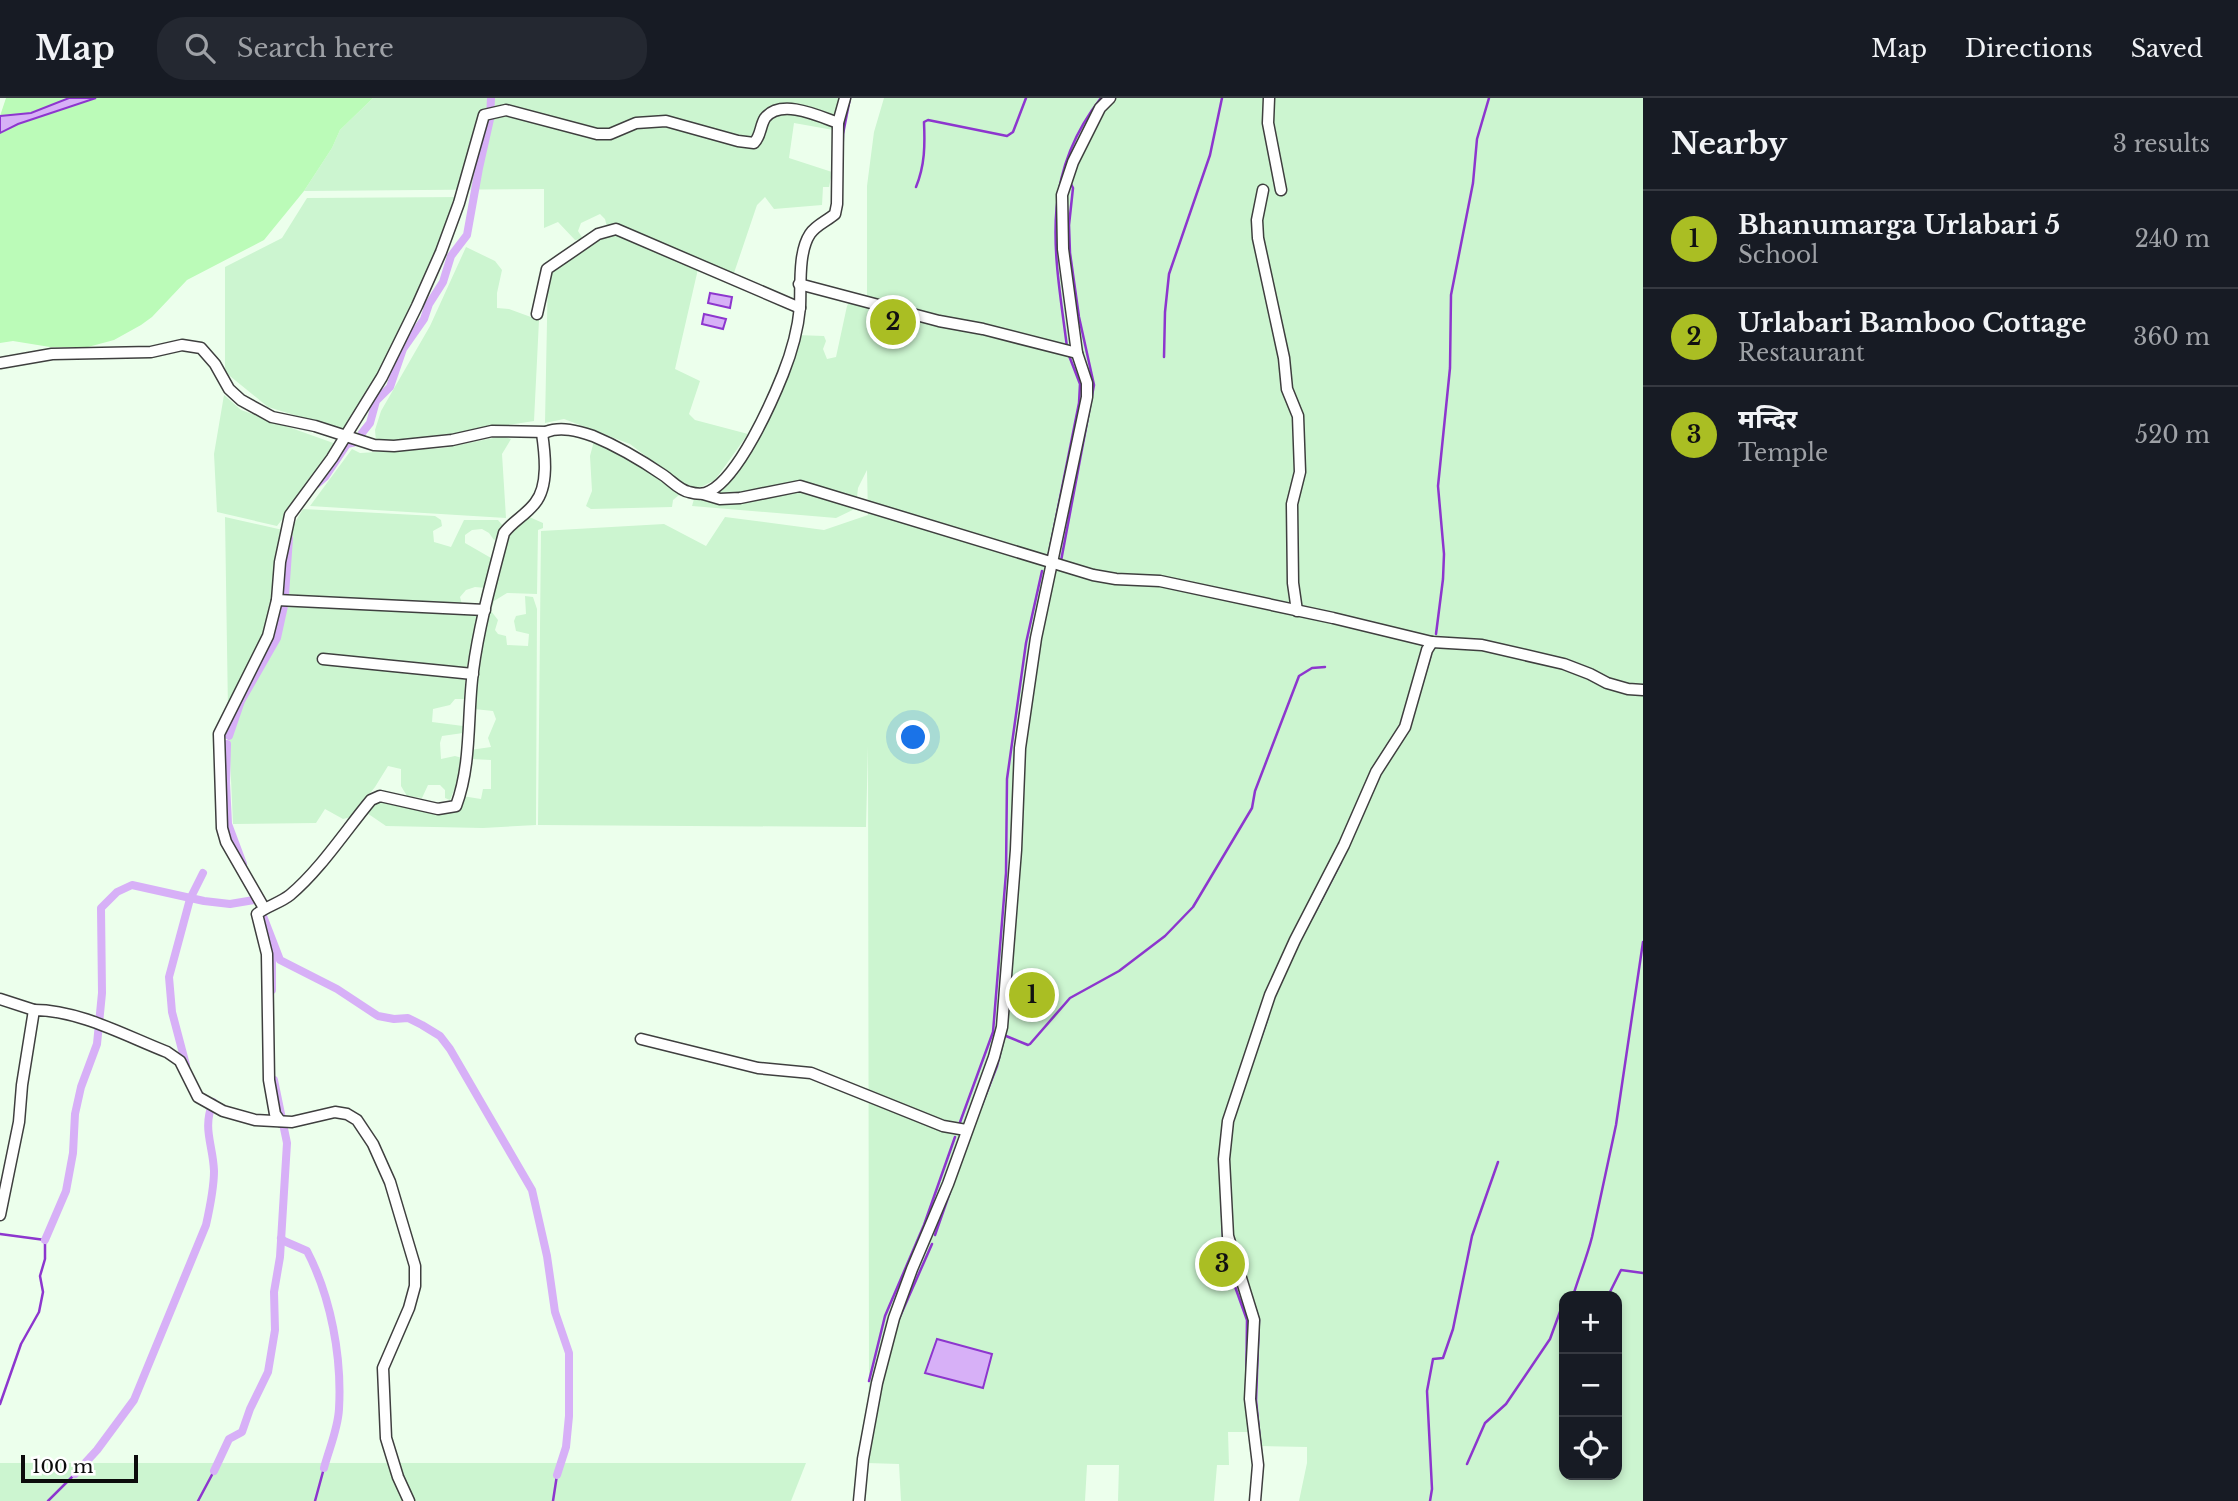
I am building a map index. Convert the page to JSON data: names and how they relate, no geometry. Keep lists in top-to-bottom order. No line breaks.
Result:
{"scale_bar":"100 m","page":{"header":"Map","search":"Search here","nav":["Map","Directions","Saved"],"heading":["Nearby","3 results"],"list":[{"mark":"1","name":"Bhanumarga Urlabari 5","note":"School","value":"240 m"},{"mark":"2","name":"Urlabari Bamboo Cottage","note":"Restaurant","value":"360 m"},{"mark":"3","name":"मन्दिर","note":"Temple","value":"520 m"}],"pins":["2","1","3"],"map_buttons":["+","−"],"scale":"100 m"}}
